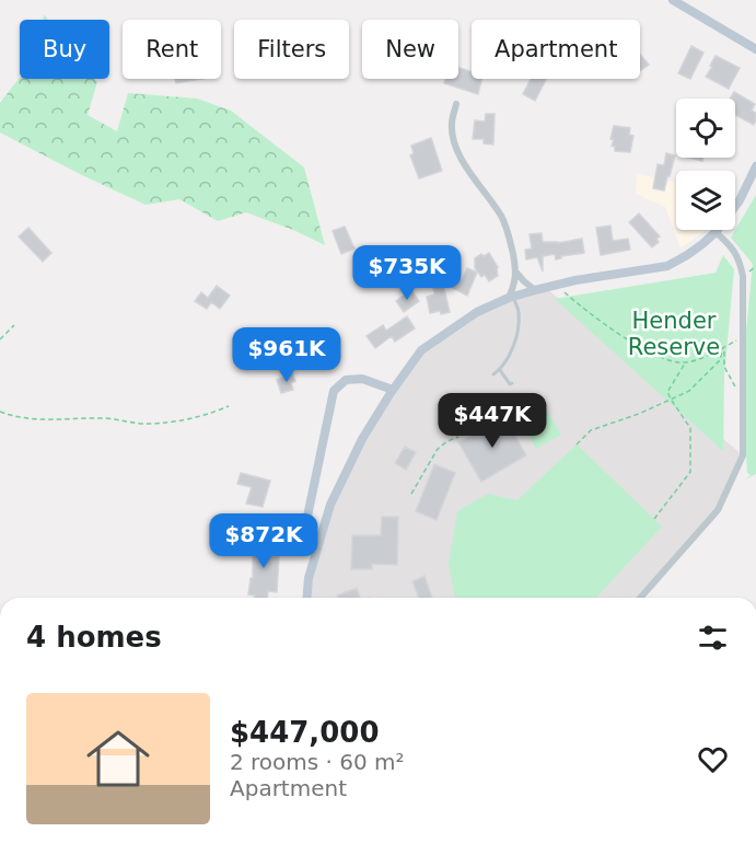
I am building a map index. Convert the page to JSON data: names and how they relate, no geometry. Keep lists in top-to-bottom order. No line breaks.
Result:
{"parks":["Hender Reserve"],"page":{"chip":["Buy","Rent","Filters","New","Apartment"],"price":["$735K","$961K","$447K","$872K"],"heading":"4 homes","list":[{"name":"$447,000","note":"2 rooms · 60 m² · Apartment"}]}}
